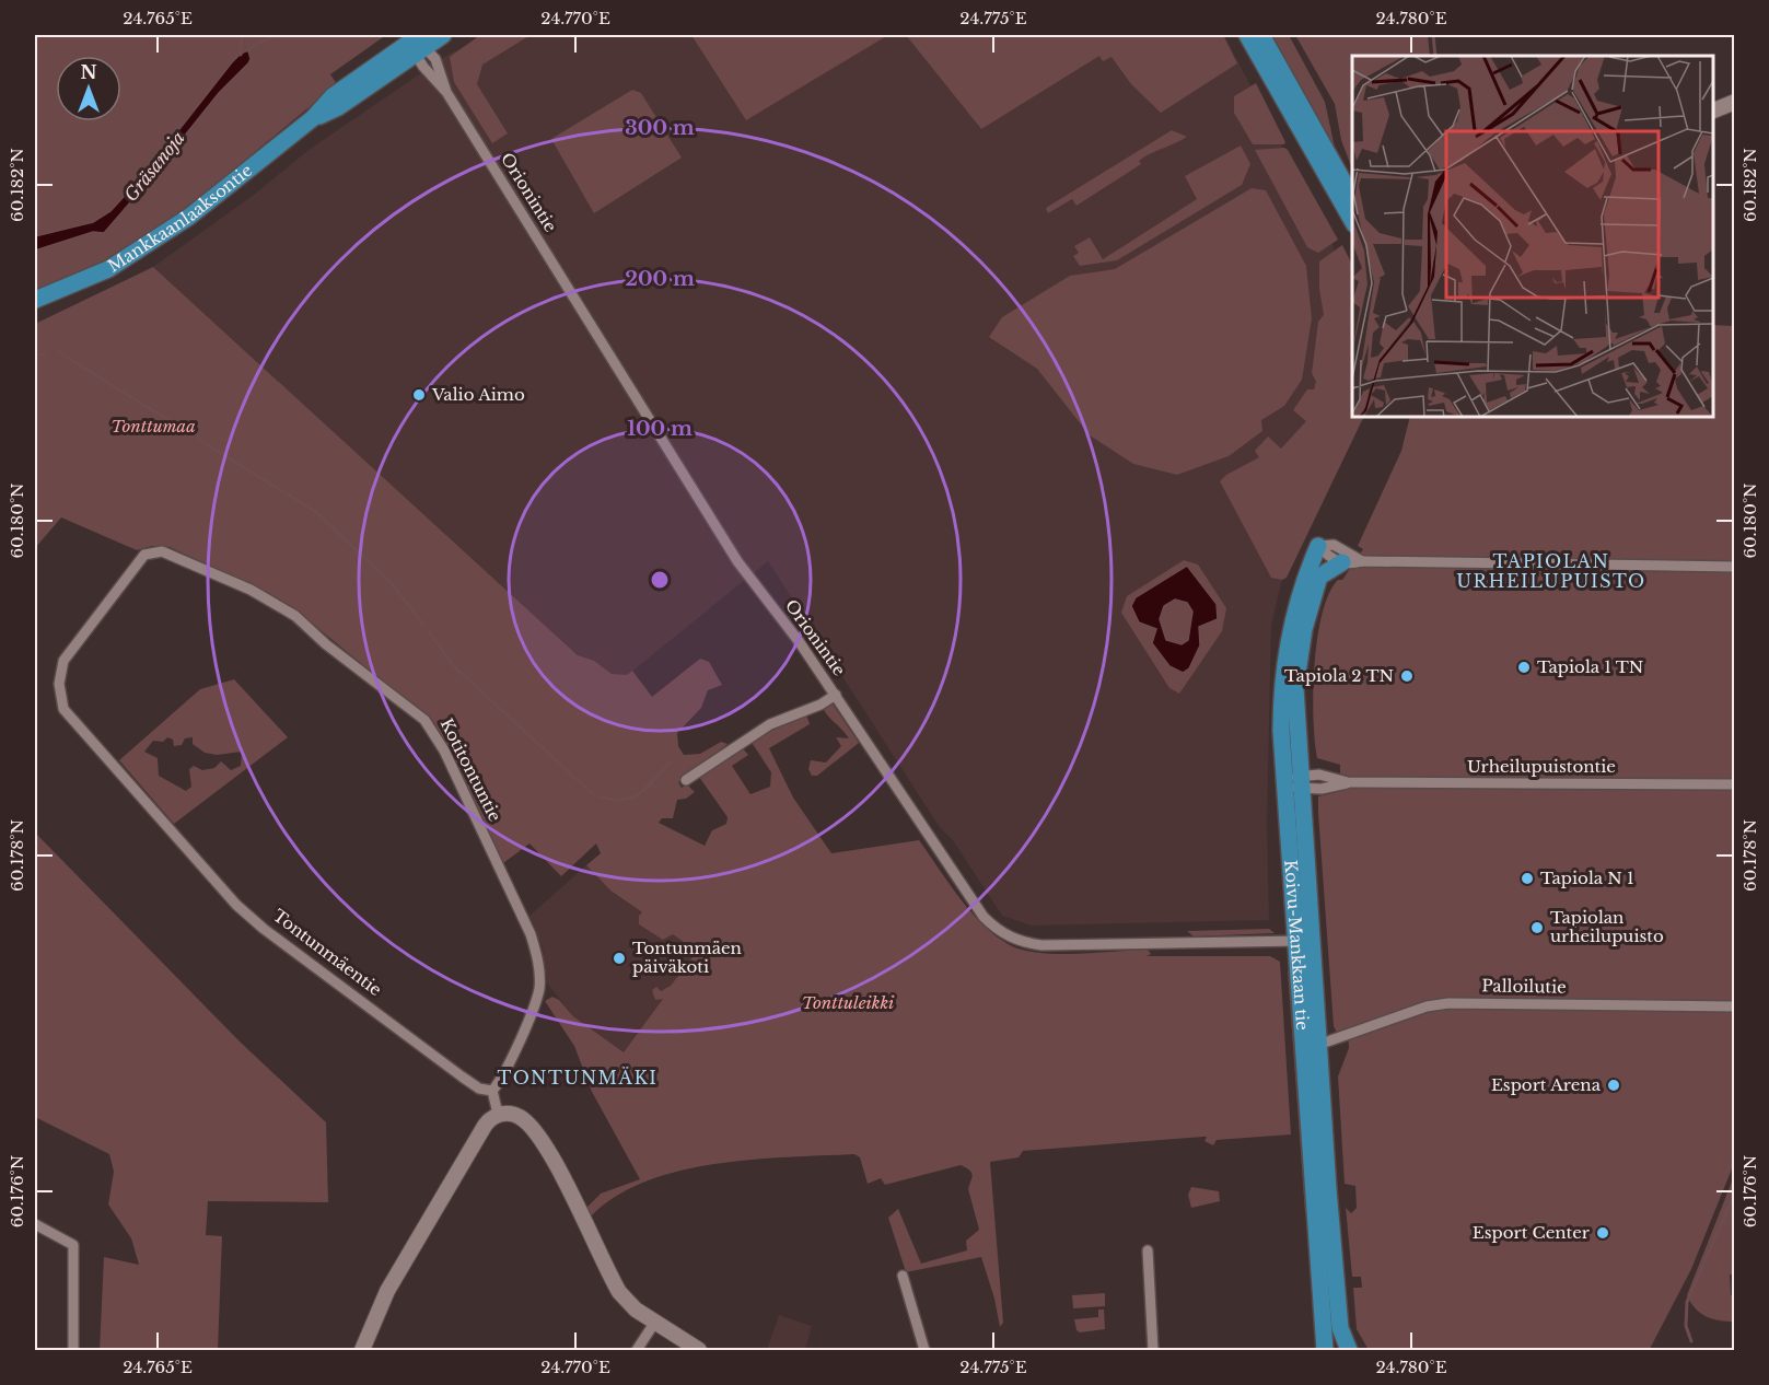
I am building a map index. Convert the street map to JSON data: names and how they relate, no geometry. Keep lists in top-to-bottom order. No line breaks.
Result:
{"streets":{"main road":["Mankkaanlaaksontie","Koivu-Mankkaan tie"],"street":["Orionintie","Urheilupuistontie","Kotitontuntie","Tontunmäentie","Palloilutie"]},"crossings":[["Orionintie","Mankkaanlaaksontie"],["Orionintie","Koivu-Mankkaan tie"],["Urheilupuistontie","Koivu-Mankkaan tie"],["Kotitontuntie","Tontunmäentie"],["Koivu-Mankkaan tie","Palloilutie"]],"districts":["TAPIOLAN URHEILUPUISTO","TONTUNMÄKI"],"water":["Gräsanoja"],"parks":["Tonttumaa","Tonttuleikki"],"places":["Valio Aimo","Tapiola 1 TN","Tapiola 2 TN","Tapiola N 1","Tapiolan urheilupuisto","Tontunmäen päiväkoti","Esport Arena","Esport Center"],"north":"top","coordinates":["24.765°E","24.770°E","24.775°E","24.780°E","60.182°N","60.180°N","60.178°N","60.176°N"],"rings":["300 m","200 m","100 m"]}
